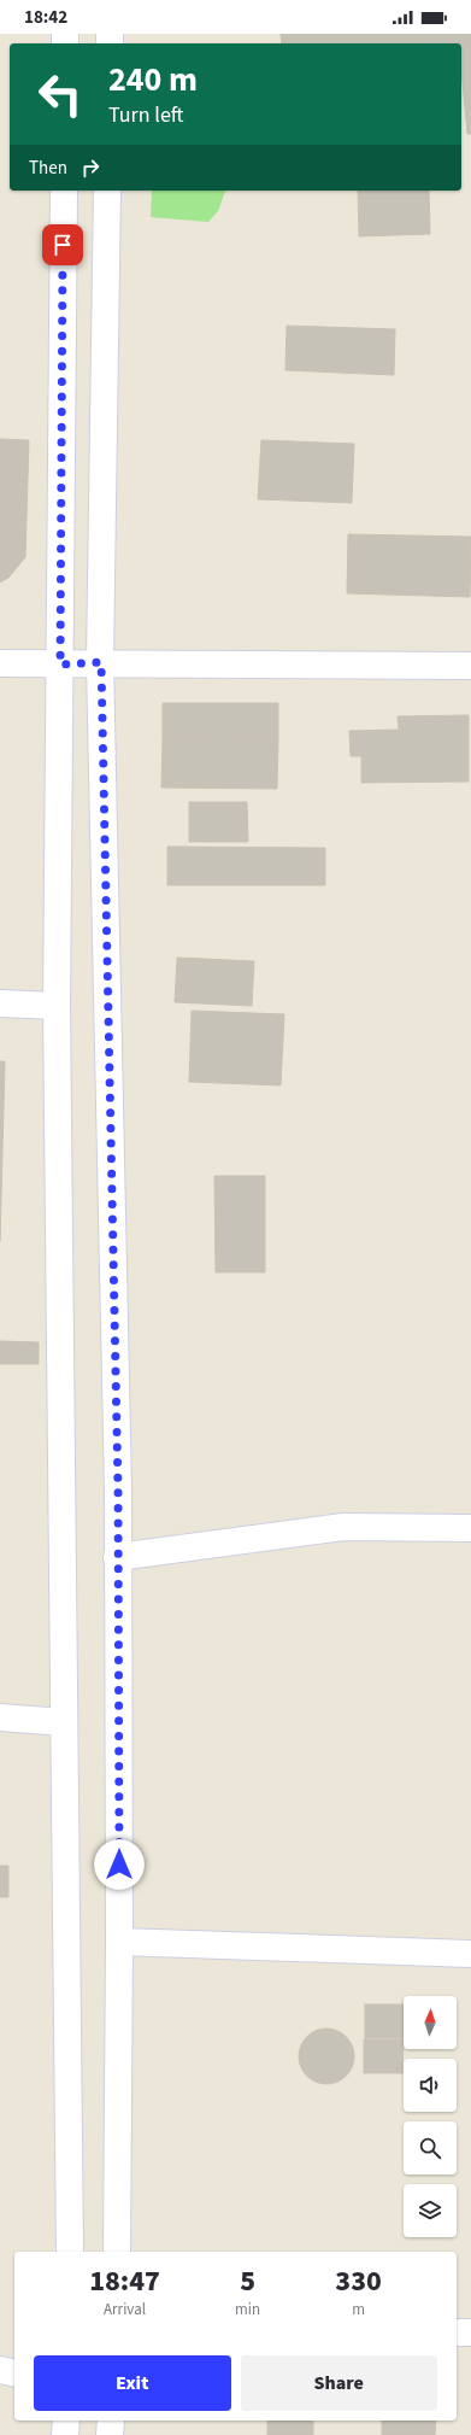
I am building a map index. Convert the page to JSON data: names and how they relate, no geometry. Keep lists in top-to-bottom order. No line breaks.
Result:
{"north":"top","page":{"status":"18:42","turn":["240 m","Turn left"],"then":"Then","eta":["18:47","Arrival","5","min","330","m"],"buttons":["Exit","Share"]}}
